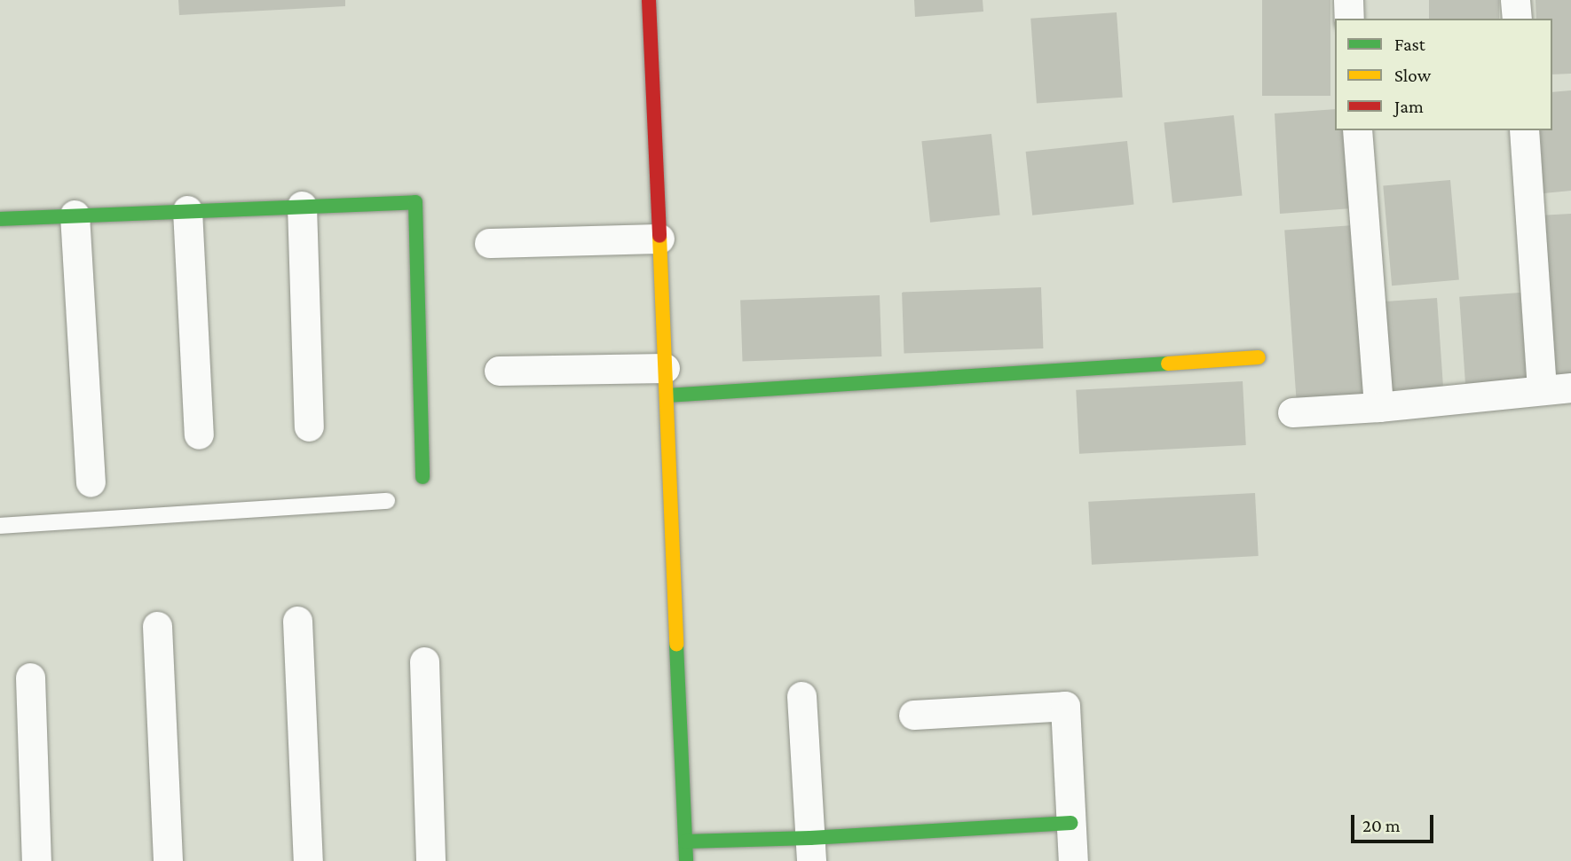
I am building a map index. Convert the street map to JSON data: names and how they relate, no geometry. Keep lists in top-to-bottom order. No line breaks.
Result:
{"legend":["Fast","Slow","Jam"],"scale_bar":"20 m"}
